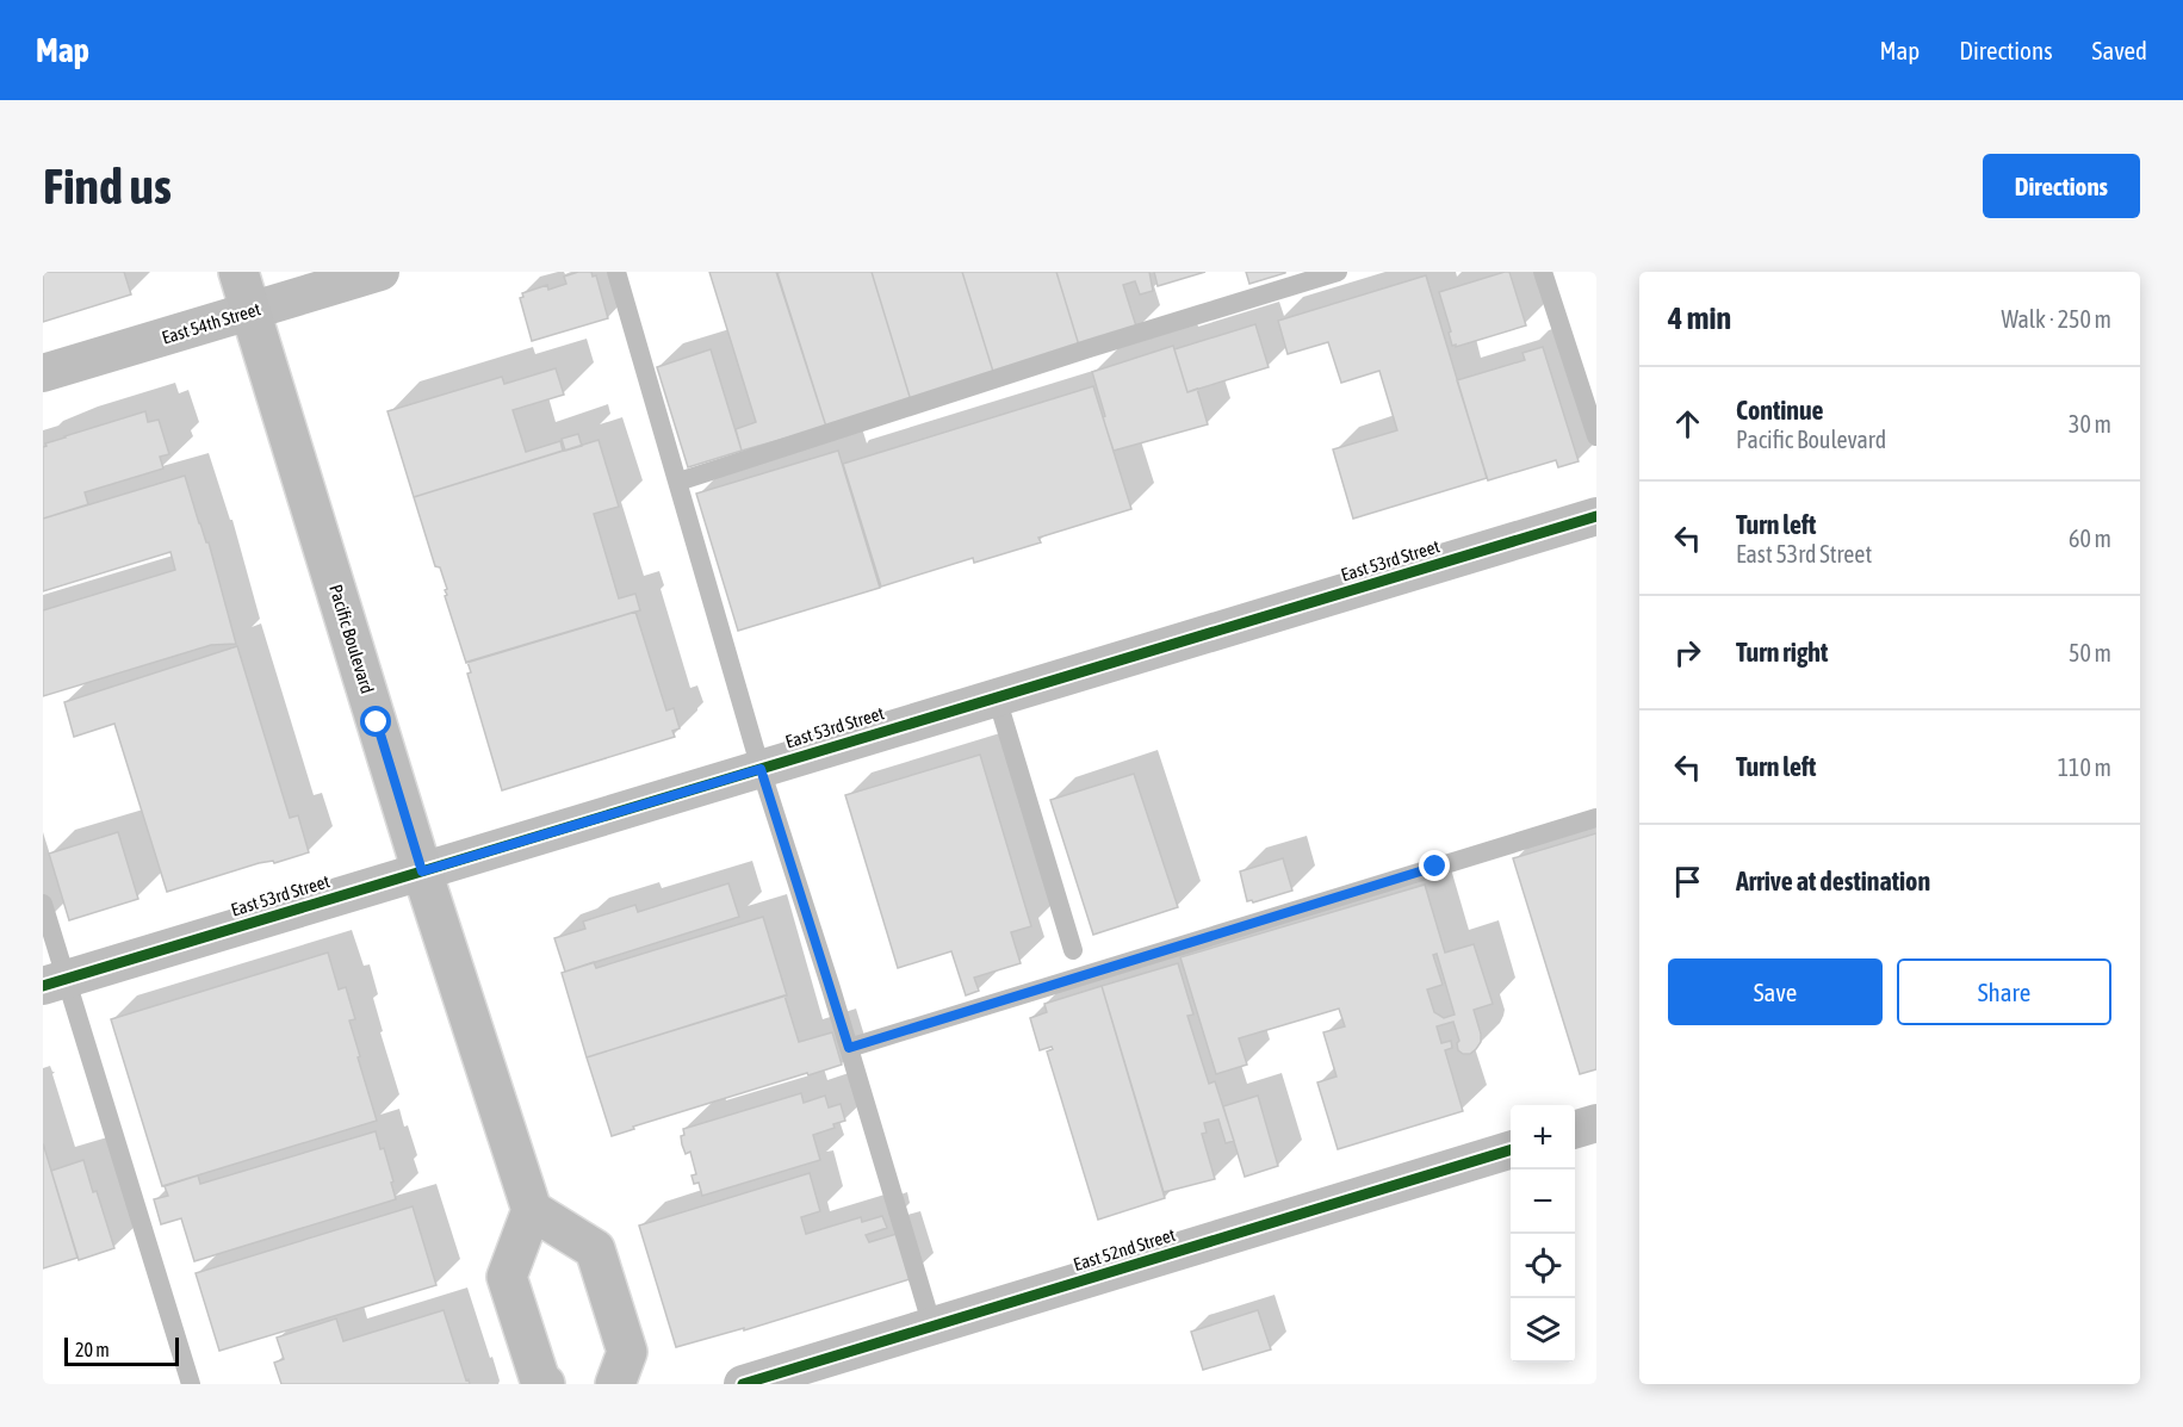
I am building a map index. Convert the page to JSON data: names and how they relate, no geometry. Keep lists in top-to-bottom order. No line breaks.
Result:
{"streets":{"main road":["Pacific Boulevard"],"street":["East 54th Street","East 53rd Street","East 52nd Street"]},"crossings":[["East 54th Street","Pacific Boulevard"],["East 53rd Street","Pacific Boulevard"]],"scale_bar":"20 m","page":{"header":"Map","nav":["Map","Directions","Saved"],"buttons":["Directions",["Save","Share"]],"title":"Find us","heading":["4 min","Walk · 250 m"],"list":[["Continue","Pacific Boulevard","30 m"],["Turn left","East 53rd Street","60 m"],["Turn right","50 m"],["Turn left","110 m"],"Arrive at destination"],"map_buttons":["+","−"],"scale":"20 m"}}
